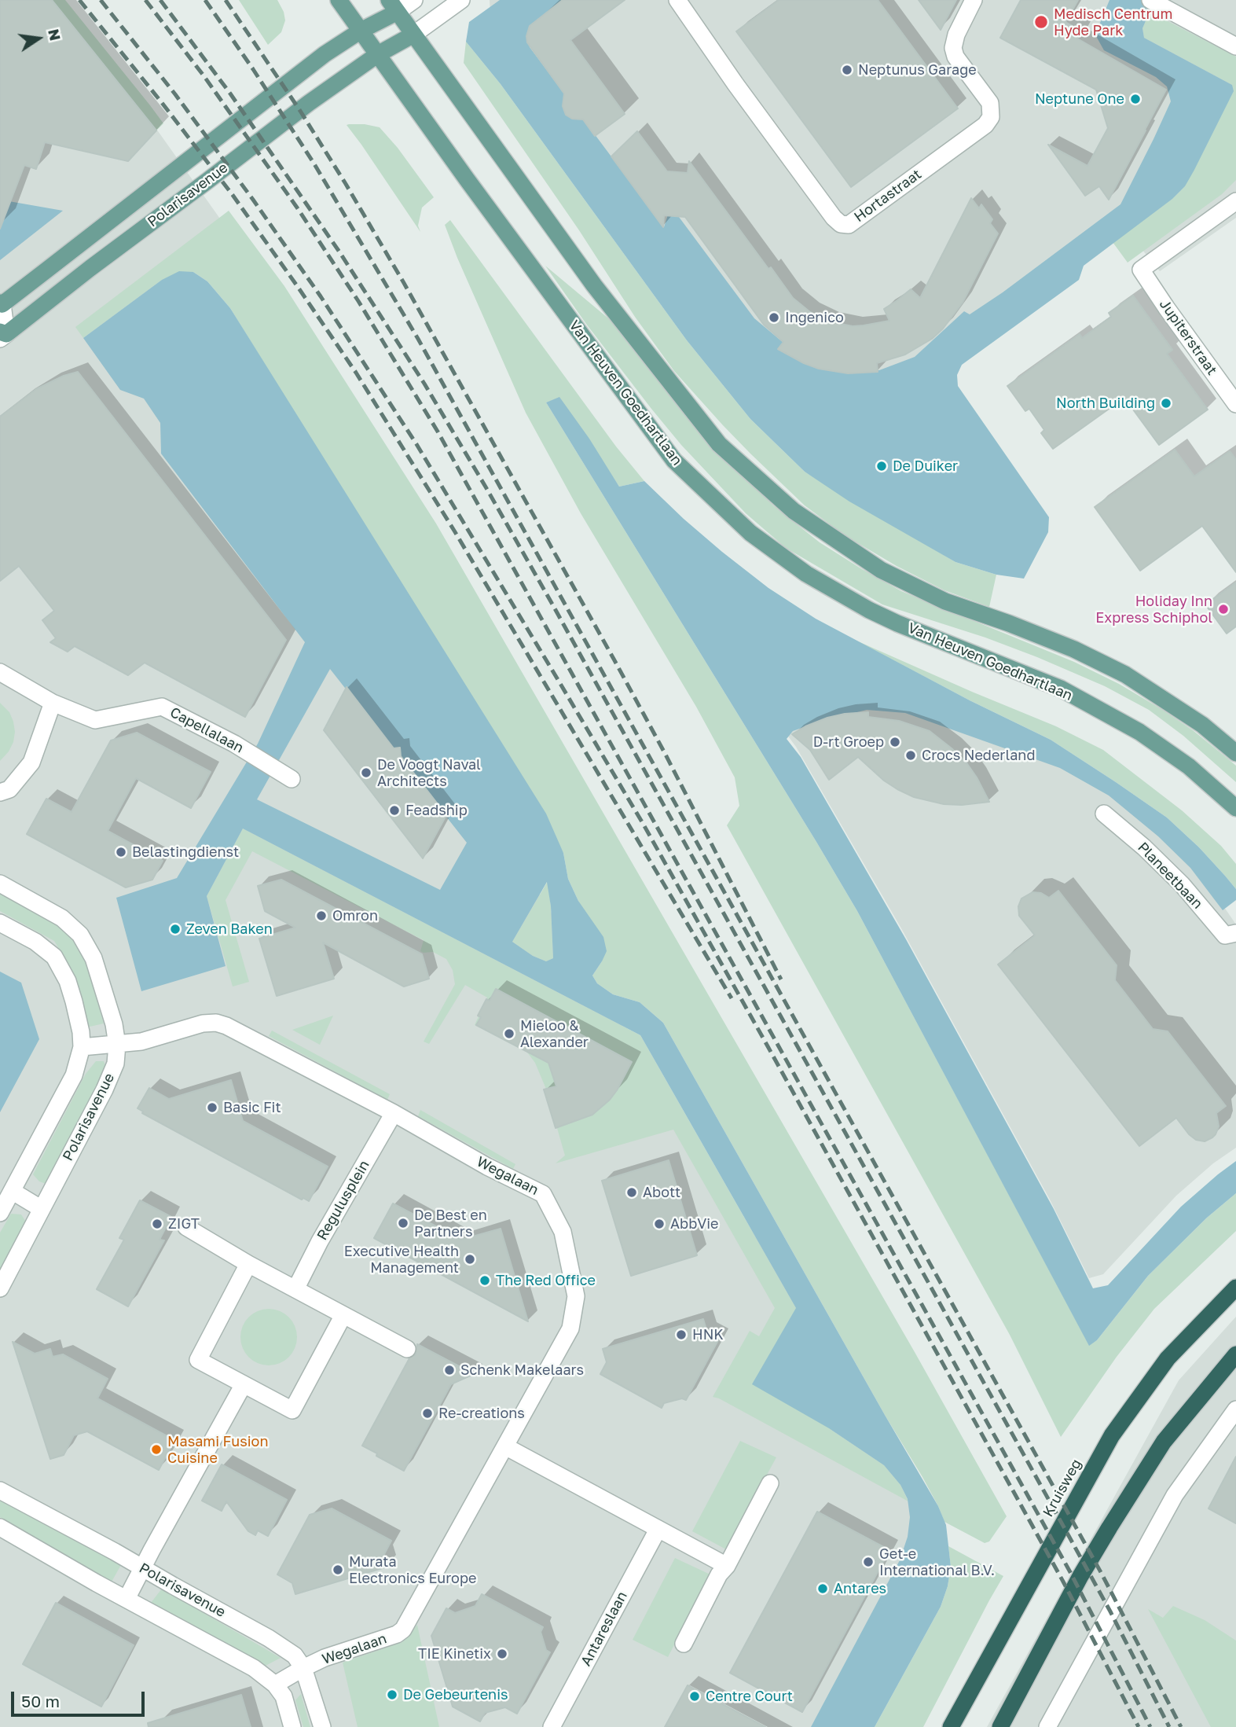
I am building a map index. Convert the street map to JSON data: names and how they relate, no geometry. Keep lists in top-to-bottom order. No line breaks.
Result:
{"streets":{"highway":["Kruisweg"],"main road":["Polarisavenue","Van Heuven Goedhartlaan"],"street":["Hortastraat","Jupiterstraat","Capellalaan","Planeetbaan","Wegalaan","Regulusplein","Antareslaan"]},"crossings":[["Polarisavenue","Van Heuven Goedhartlaan"],["Polarisavenue","Wegalaan"],["Wegalaan","Regulusplein"]],"places":["Medisch Centrum Hyde Park","Neptunus Garage","Neptune One","Ingenico","North Building","De Duiker","Holiday Inn Express Schiphol","D-rt Groep","Crocs Nederland","De Voogt Naval Architects","Feadship","Belastingdienst","Omron","Zeven Baken","Mieloo & Alexander","Basic Fit","Abott","De Best en Partners","ZIGT","AbbVie","Executive Health Management","The Red Office","HNK","Schenk Makelaars","Re-creations","Masami Fusion Cuisine","Get-e International B.V.","Murata Electronics Europe","Antares","TIE Kinetix","De Gebeurtenis","Centre Court"],"scale_bar":"50 m","north":"right"}
